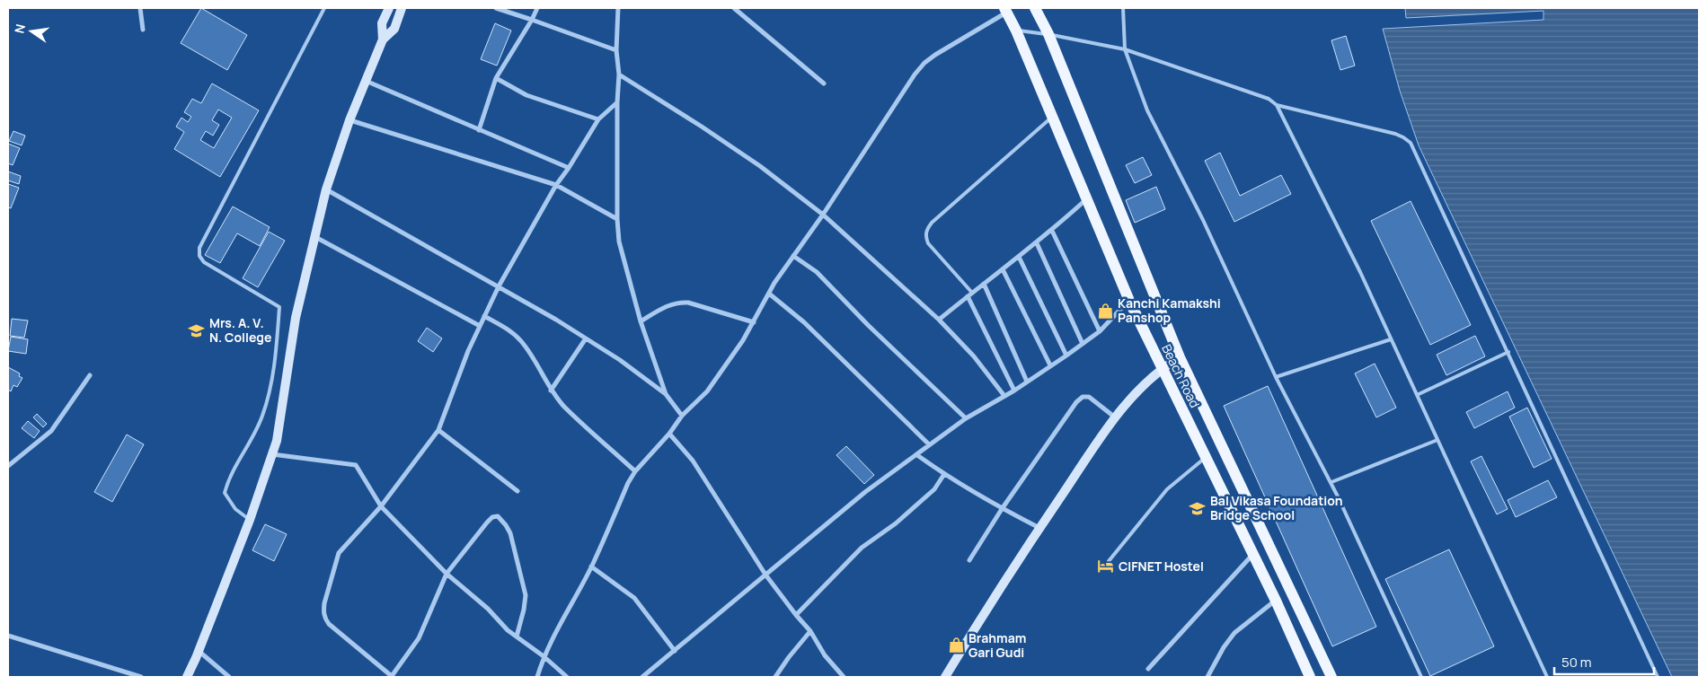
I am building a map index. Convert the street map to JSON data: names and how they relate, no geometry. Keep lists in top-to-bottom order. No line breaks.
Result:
{"streets":{"main road":["Beach Road"]},"places":{"shop":["Kanchi Kamakshi Panshop","Brahmam Gari Gudi"],"school or university":["Mrs. A. V. N. College","Bal Vikasa Foundation Bridge School"],"hotel":["CIFNET Hostel"]},"scale_bar":"50 m","north":"left"}
